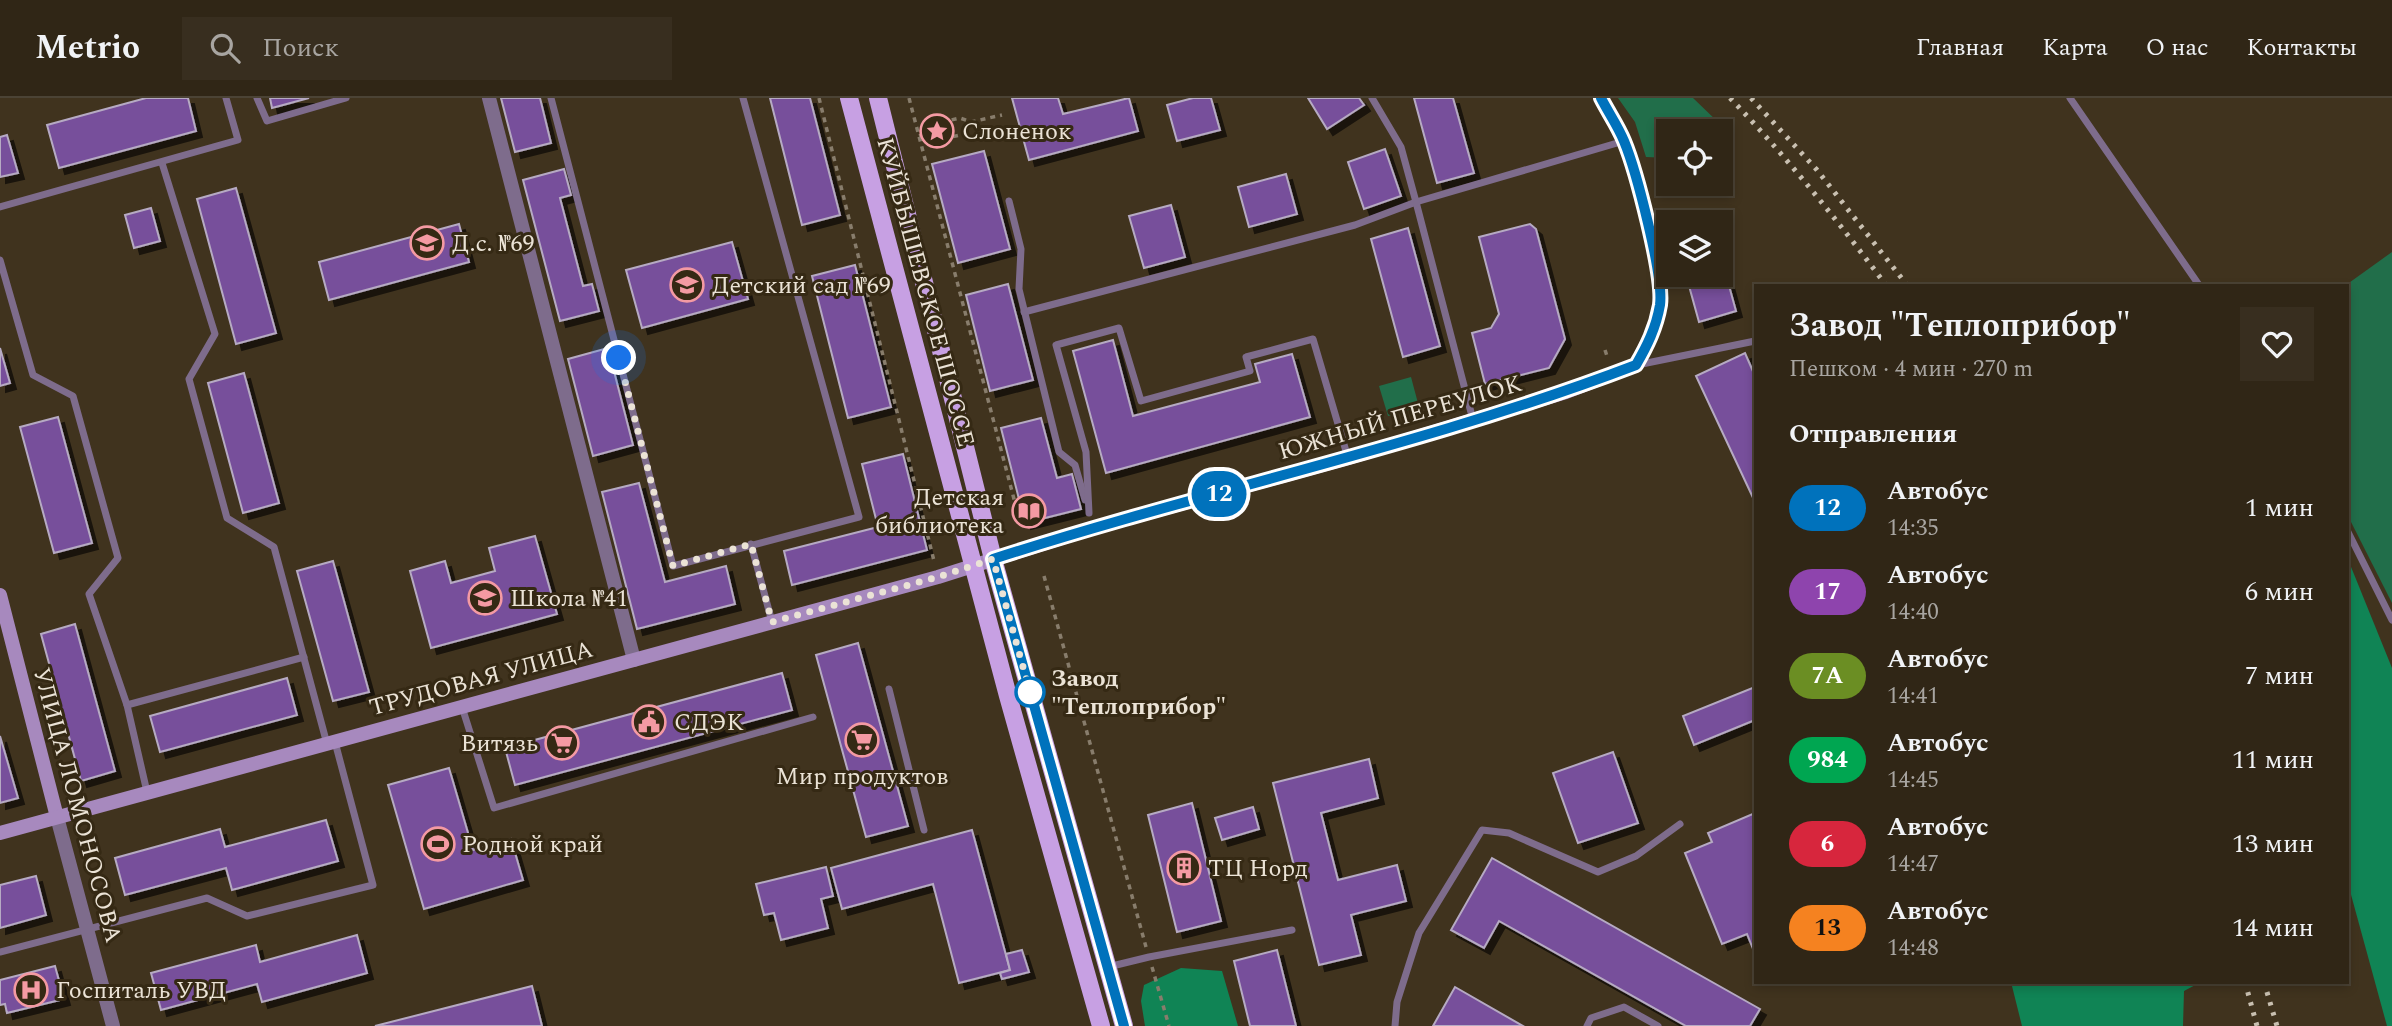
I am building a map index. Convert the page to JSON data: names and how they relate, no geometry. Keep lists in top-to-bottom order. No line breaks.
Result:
{"streets":{"main road":["КУЙБЫШЕВСКОЕ ШОССЕ"],"street":["ЮЖНЫЙ ПЕРЕУЛОК","ТРУДОВАЯ УЛИЦА","УЛИЦА ЛОМОНОСОВА"]},"crossings":[["КУЙБЫШЕВСКОЕ ШОССЕ","ЮЖНЫЙ ПЕРЕУЛОК"],["КУЙБЫШЕВСКОЕ ШОССЕ","ТРУДОВАЯ УЛИЦА"],["ЮЖНЫЙ ПЕРЕУЛОК","ТРУДОВАЯ УЛИЦА"],["ТРУДОВАЯ УЛИЦА","УЛИЦА ЛОМОНОСОВА"]],"places":{"place":["Слоненок"],"school or university":["Д.с. №69","Детский сад №69","Школа №41"],"library":["Детская библиотека"],"other":["Завод \"Теплоприбор\""],"public building":["СДЭК"],"supermarket":["Мир продуктов","Витязь"],"sports":["Родной край"],"building":["ТЦ Норд"],"hospital":["Госпиталь УВД"]},"lines":["bus line 12"],"page":{"header":"Metrio","search":"Поиск","nav":["Главная","Карта","О нас","Контакты"],"on_map":"12","heading":[["Завод \"Теплоприбор\"","Пешком · 4 мин · 270 m"],"Отправления"],"list":[{"mark":"12","name":"Автобус","note":"14:35","value":"1 мин"},{"mark":"17","name":"Автобус","note":"14:40","value":"6 мин"},{"mark":"7А","name":"Автобус","note":"14:41","value":"7 мин"},{"mark":"984","name":"Автобус","note":"14:45","value":"11 мин"},{"mark":"6","name":"Автобус","note":"14:47","value":"13 мин"},{"mark":"13","name":"Автобус","note":"14:48","value":"14 мин"}]}}
